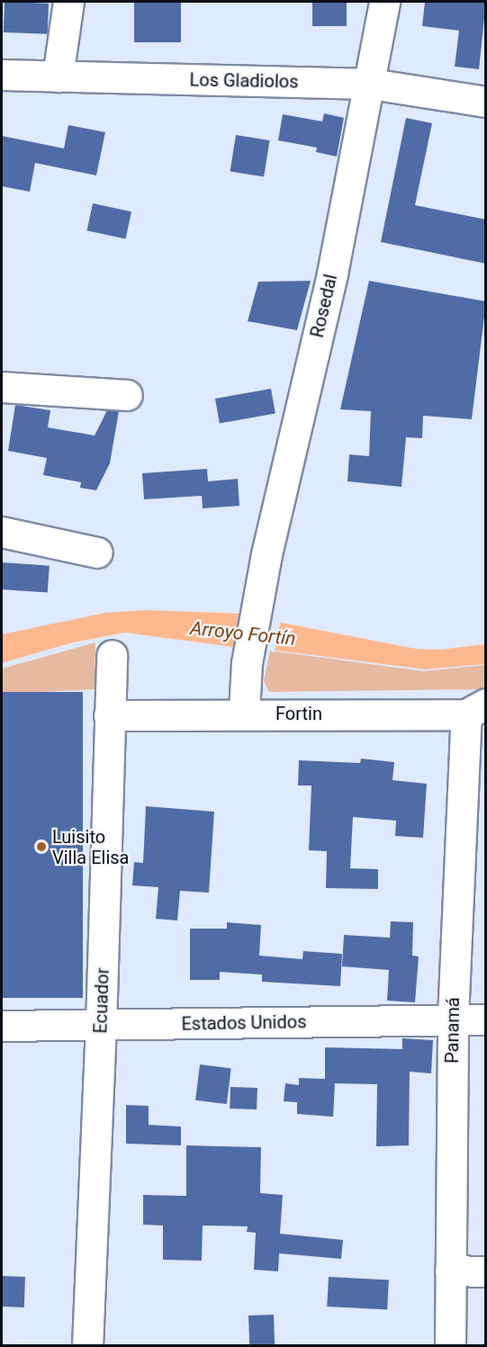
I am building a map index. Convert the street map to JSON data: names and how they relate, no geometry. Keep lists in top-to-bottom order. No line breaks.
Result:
{"streets":{"street":["Los Gladiolos","Rosedal","Fortin","Ecuador","Estados Unidos","Panamá"]},"crossings":[["Los Gladiolos","Rosedal"],["Rosedal","Fortin"],["Fortin","Ecuador"],["Fortin","Panamá"],["Ecuador","Estados Unidos"],["Estados Unidos","Panamá"]],"water":["Arroyo Fortín"],"places":["Luisito Villa Elisa"]}
